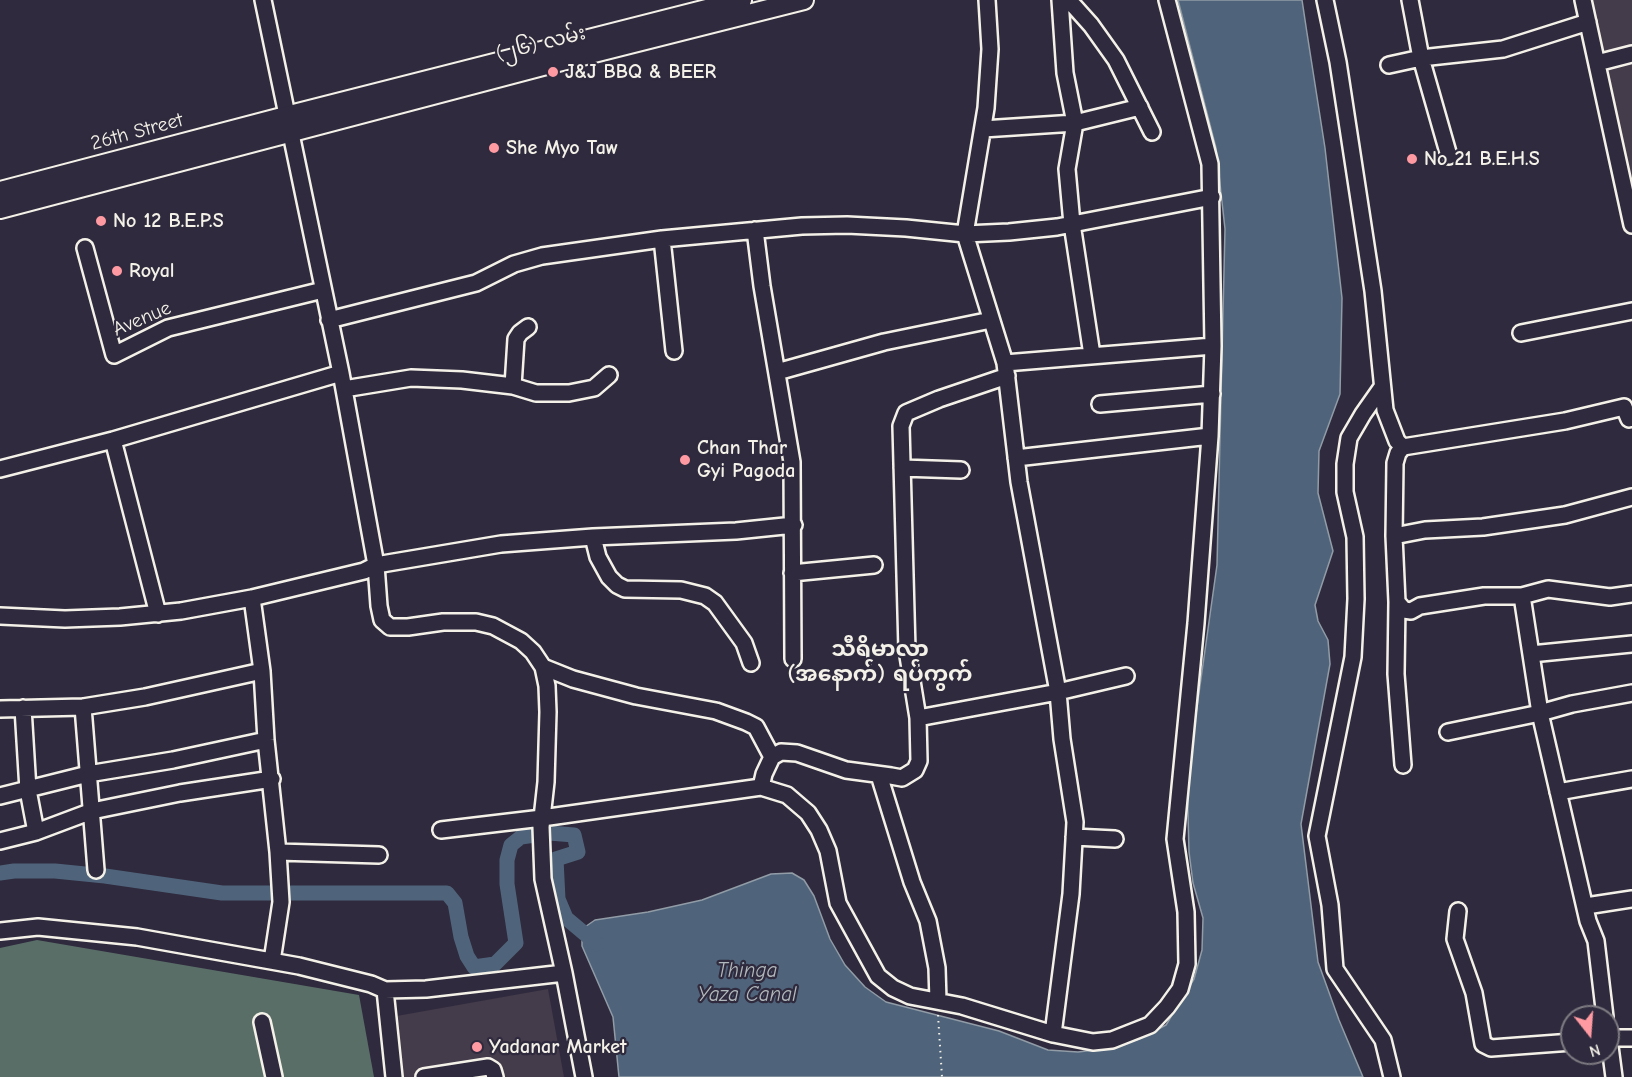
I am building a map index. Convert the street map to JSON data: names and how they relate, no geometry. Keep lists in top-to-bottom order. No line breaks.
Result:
{"streets":{"main road":["(၂၆) လမ်း","26th Street"],"street":["Avenue"]},"crossings":[["(၂၆) လမ်း","26th Street"]],"districts":["သီရိမာလာ (အနောက်) ရပ်ကွက်"],"water":["Thinga Yaza Canal"],"places":["J&J BBQ & BEER","She Myo Taw","No 21 B.E.H.S","No 12 B.E.P.S","Royal","Chan Thar Gyi Pagoda","Yadanar Market"],"north":"bottom"}
